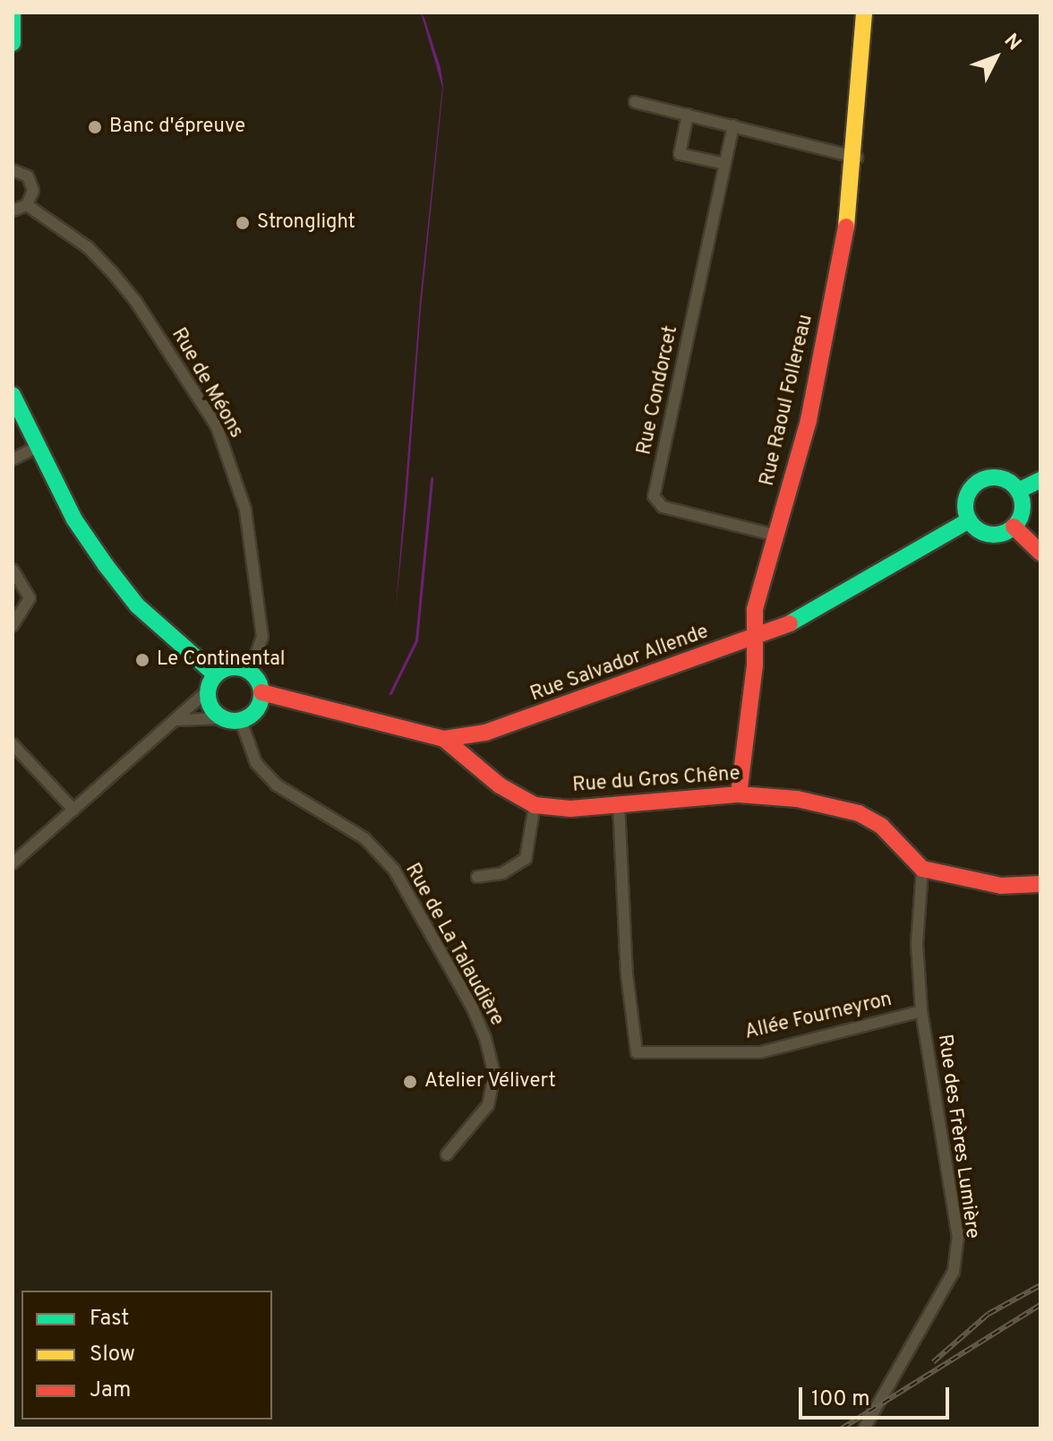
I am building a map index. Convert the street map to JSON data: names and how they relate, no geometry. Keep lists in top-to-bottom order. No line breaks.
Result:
{"streets":{"street":["Rue de Méons","Rue Condorcet","Rue Raoul Follereau","Rue Salvador Allende","Rue du Gros Chêne","Rue de La Talaudière","Allée Fourneyron","Rue des Frères Lumière"]},"crossings":[["Rue de Méons","Rue Salvador Allende"],["Rue de Méons","Rue de La Talaudière"],["Rue Condorcet","Rue Raoul Follereau"],["Rue Raoul Follereau","Rue Salvador Allende"],["Rue Raoul Follereau","Rue du Gros Chêne"],["Rue Salvador Allende","Rue du Gros Chêne"],["Rue Salvador Allende","Rue de La Talaudière"],["Rue du Gros Chêne","Allée Fourneyron"],["Rue du Gros Chêne","Rue des Frères Lumière"],["Allée Fourneyron","Rue des Frères Lumière"]],"places":["Banc d'épreuve","Stronglight","Le Continental","Atelier Vélivert"],"legend":["Fast","Slow","Jam"],"scale_bar":"100 m","north":"top right"}
